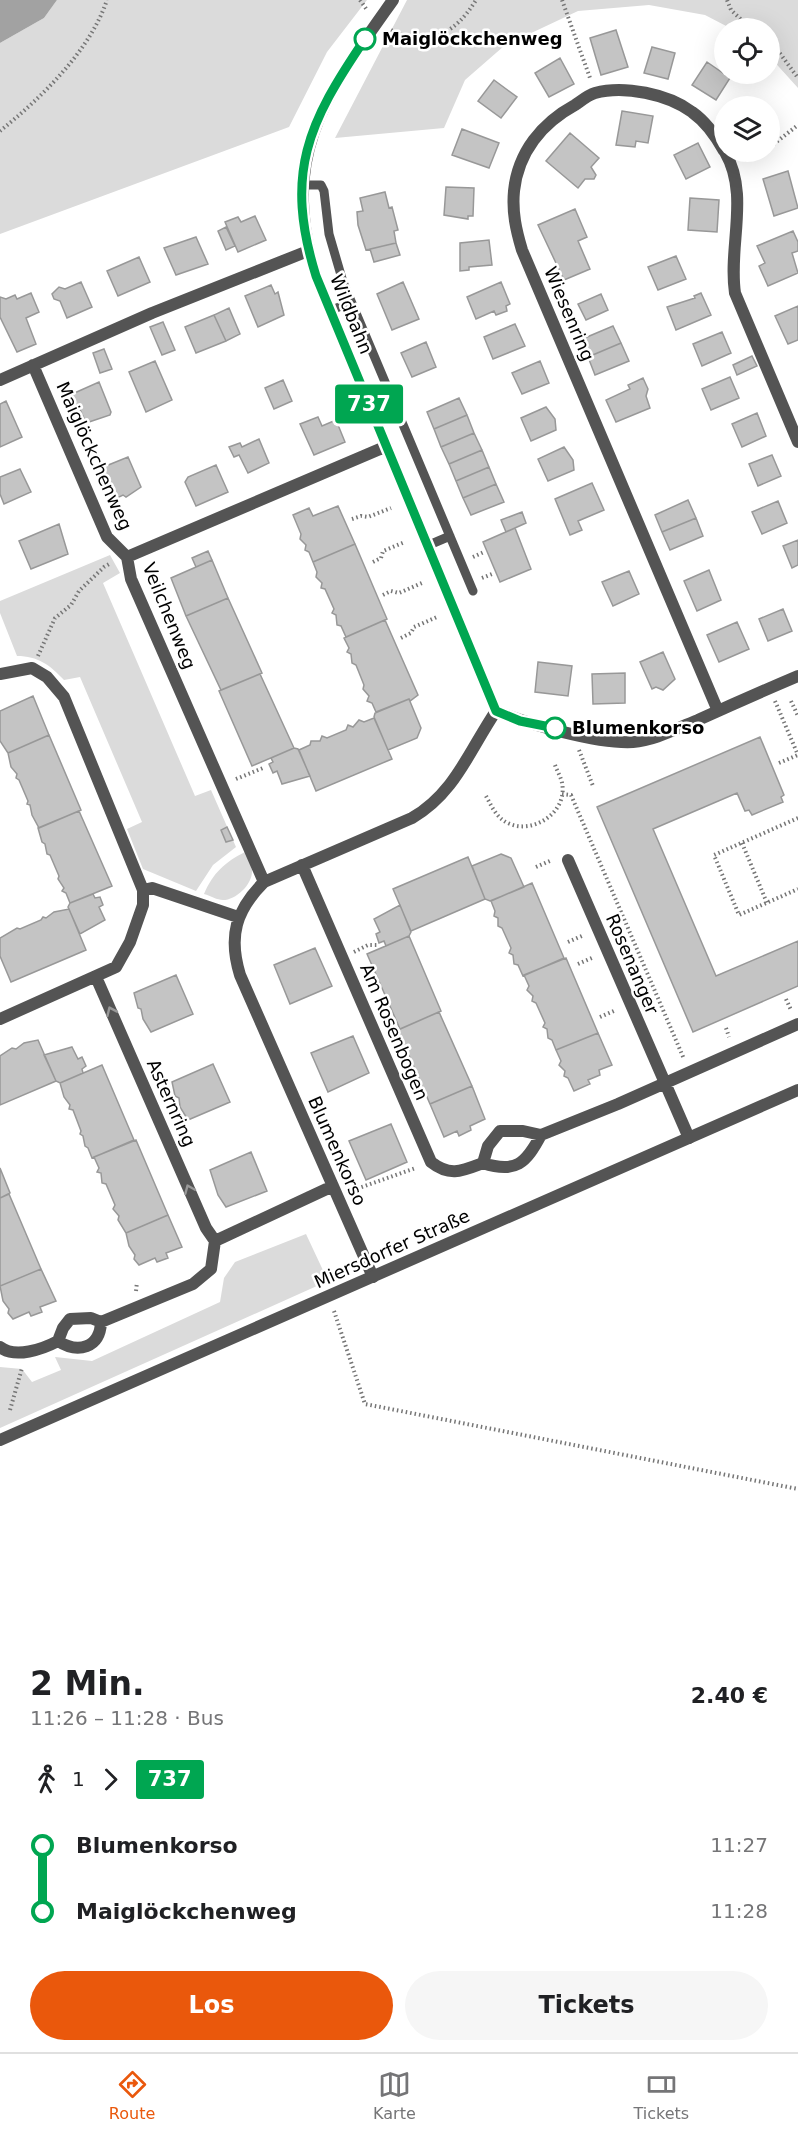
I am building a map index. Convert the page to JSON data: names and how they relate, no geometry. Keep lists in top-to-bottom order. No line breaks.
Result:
{"streets":{"street":["Wildbahn","Wiesenring","Maiglöckchenweg","Veilchenweg","Rosenanger","Am Rosenbogen","Asternring","Blumenkorso","Miersdorfer Straße"]},"crossings":[["Wildbahn","Veilchenweg"],["Wildbahn","Blumenkorso"],["Maiglöckchenweg","Veilchenweg"],["Veilchenweg","Blumenkorso"],["Rosenanger","Miersdorfer Straße"],["Am Rosenbogen","Blumenkorso"],["Blumenkorso","Miersdorfer Straße"]],"one_way":["Asternring"],"places":["Maiglöckchenweg","Blumenkorso"],"lines":["bus line 737"],"page":{"on_map":"737","heading":["2 Min.","11:26 – 11:28 · Bus","2.40 €"],"legs":["1","737"],"list":[{"name":"Blumenkorso","value":"11:27"},{"name":"Maiglöckchenweg","value":"11:28"}],"buttons":["Los","Tickets"],"tabs":["Route","Karte","Tickets"]}}
